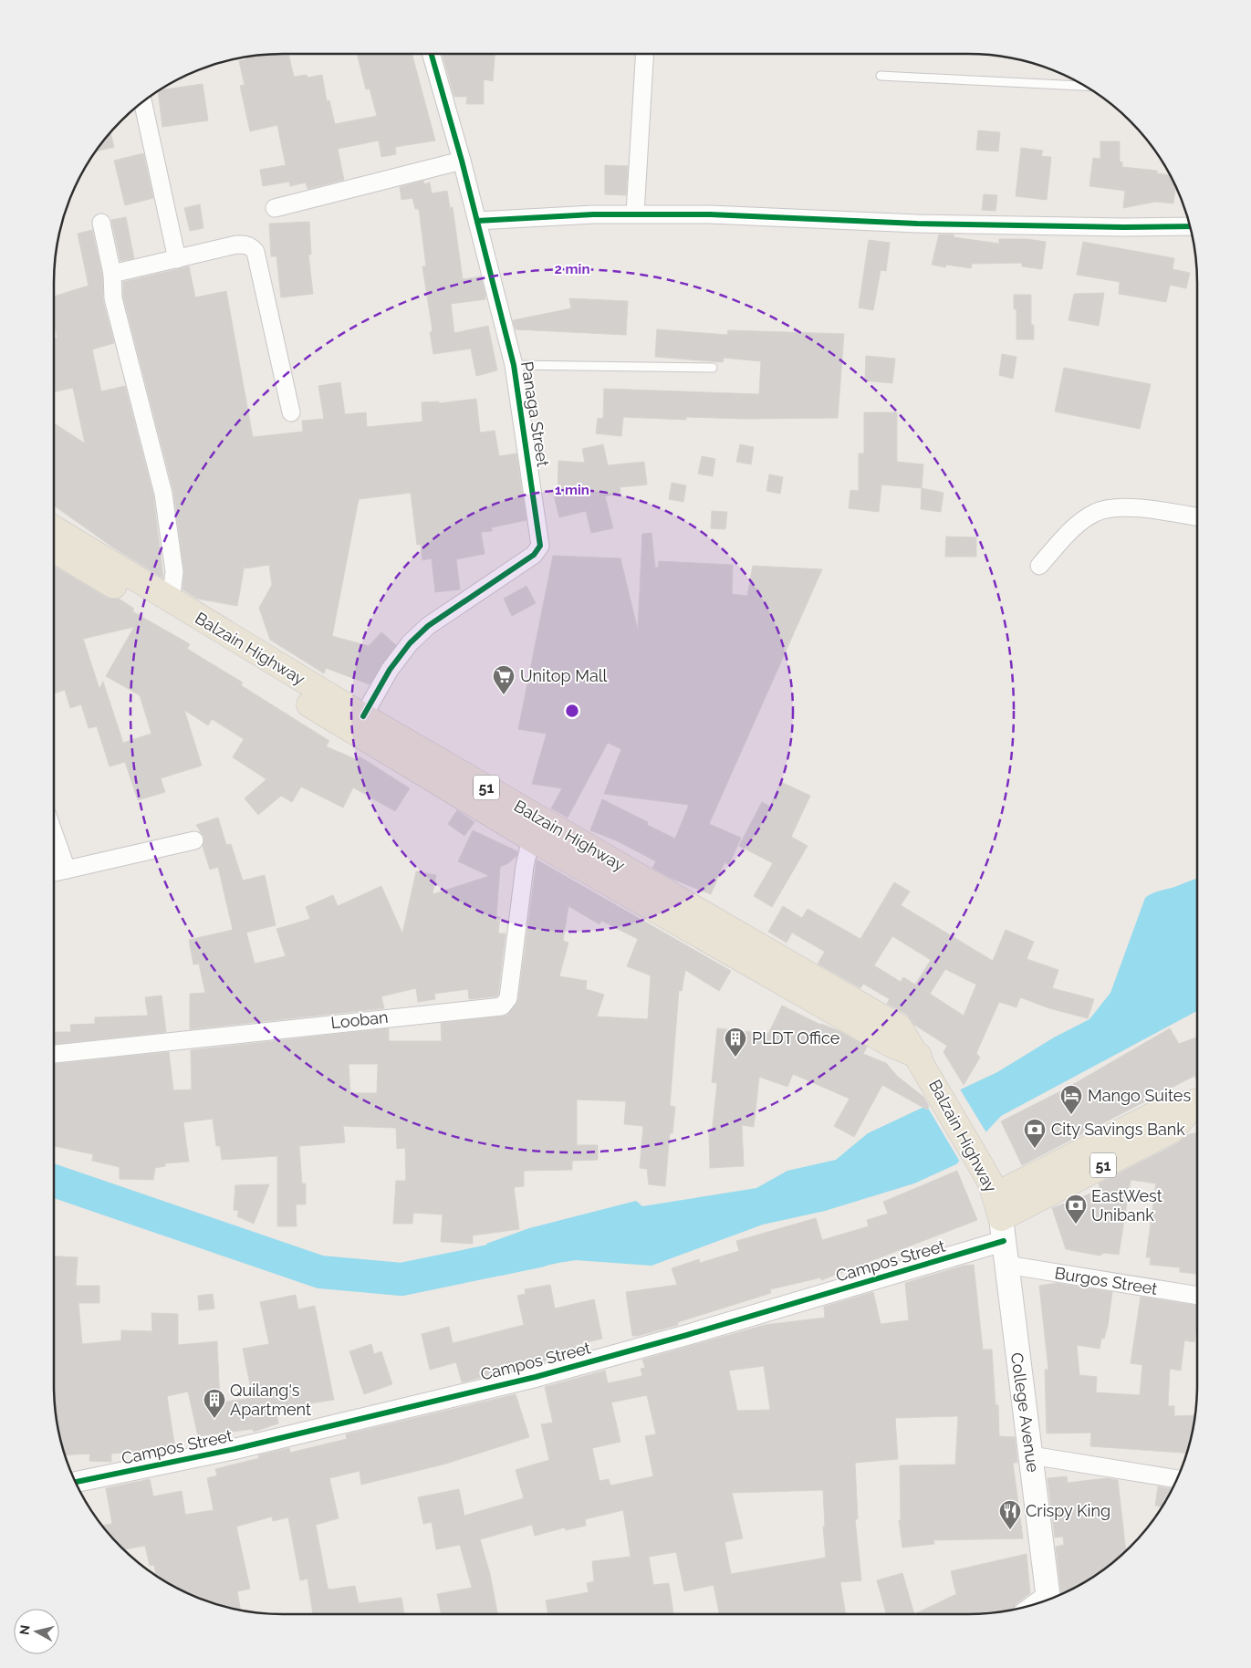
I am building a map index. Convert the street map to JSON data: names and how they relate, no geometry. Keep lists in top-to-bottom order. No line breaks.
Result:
{"streets":{"main road":["Balzain Highway","51","College Avenue"],"street":["Panaga Street","Looban","Campos Street","Burgos Street"]},"crossings":[["Panaga Street","Balzain Highway"],["Balzain Highway","51"],["Balzain Highway","Looban"],["Balzain Highway","Campos Street"],["Balzain Highway","College Avenue"],["51","Campos Street"],["51","College Avenue"],["Campos Street","College Avenue"],["Burgos Street","College Avenue"]],"places":{"supermarket":["Unitop Mall"],"building":["PLDT Office","Quilang's Apartment"],"hotel":["Mango Suites"],"bank":["City Savings Bank","EastWest Unibank"],"restaurant":["Crispy King"]},"north":"left","rings":["2 min","1 min"]}
